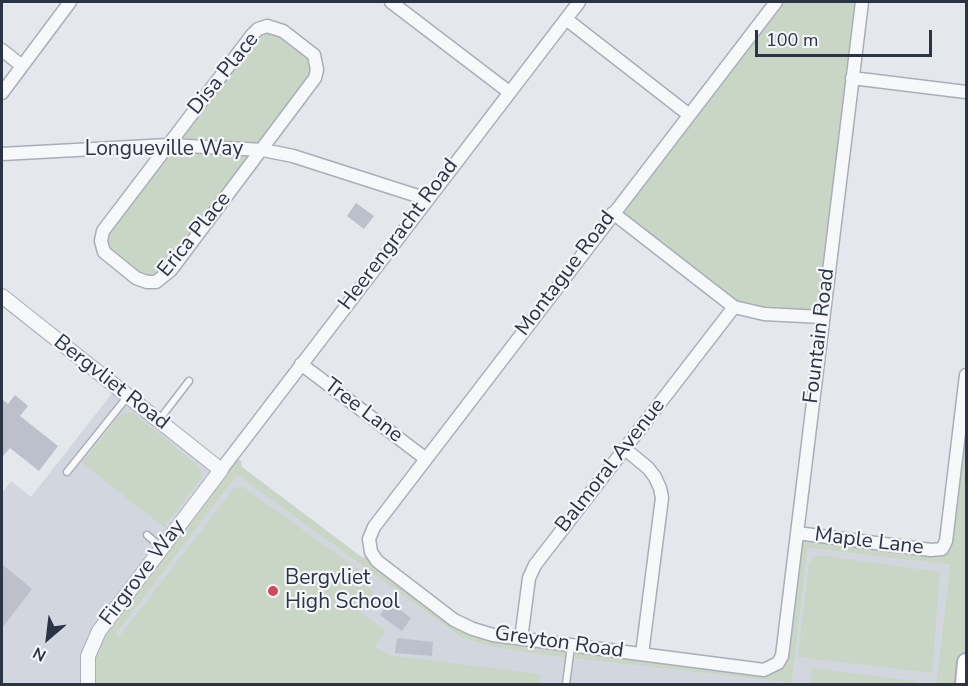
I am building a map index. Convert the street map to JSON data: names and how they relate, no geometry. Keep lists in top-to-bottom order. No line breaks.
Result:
{"streets":{"street":["Disa Place","Longueville Way","Erica Place","Heerengracht Road","Montague Road","Fountain Road","Bergvliet Road","Tree Lane","Balmoral Avenue","Maple Lane","Firgrove Way","Greyton Road"]},"crossings":[["Disa Place","Longueville Way"],["Disa Place","Erica Place"],["Longueville Way","Erica Place"],["Longueville Way","Heerengracht Road"],["Heerengracht Road","Bergvliet Road"],["Heerengracht Road","Tree Lane"],["Heerengracht Road","Firgrove Way"],["Montague Road","Tree Lane"],["Montague Road","Greyton Road"],["Fountain Road","Maple Lane"],["Fountain Road","Greyton Road"],["Bergvliet Road","Firgrove Way"],["Balmoral Avenue","Greyton Road"]],"places":["Bergvliet High School"],"scale_bar":"100 m","north":"bottom left"}
